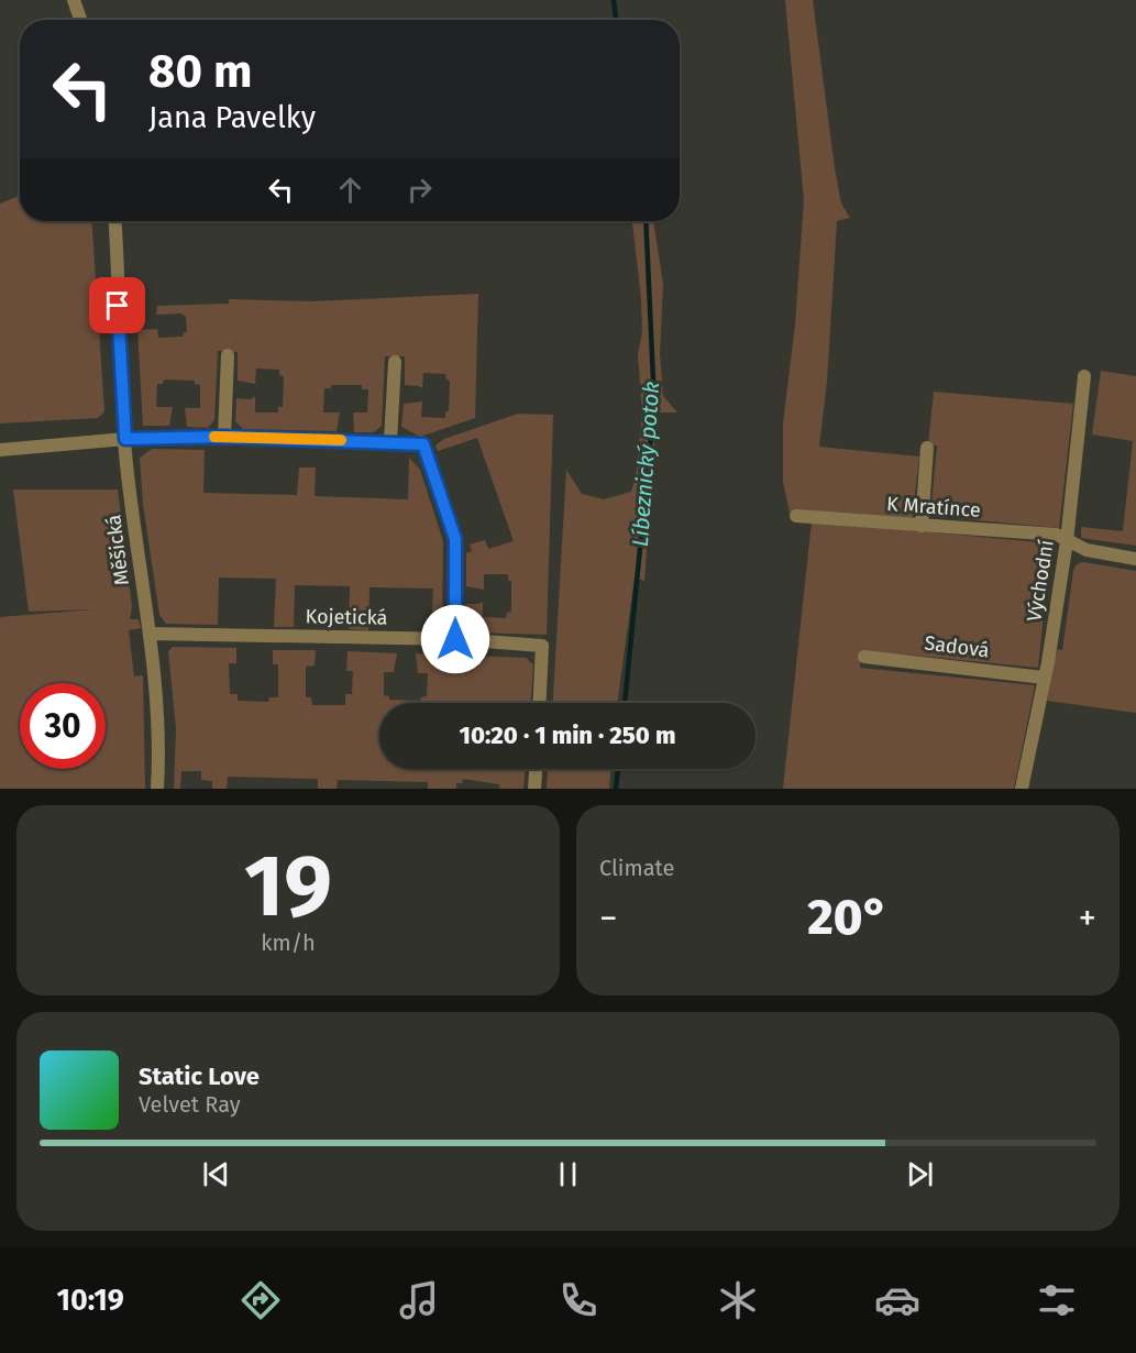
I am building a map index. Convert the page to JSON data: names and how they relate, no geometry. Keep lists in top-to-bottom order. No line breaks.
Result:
{"streets":{"street":["K Mratínce","Měšická","Východní","Kojetická","Sadová"]},"crossings":[["K Mratínce","Východní"],["Měšická","Kojetická"],["Východní","Sadová"]],"water":["Líbeznický potok"],"page":{"turn":["80 m","Jana Pavelky"],"limit":"30","trip":"10:20 · 1 min · 250 m","tile":[["19","km/h"],"Climate"],"heat":["−","20°","+"],"song":["Static Love","Velvet Ray"],"tabs":"10:19"}}
